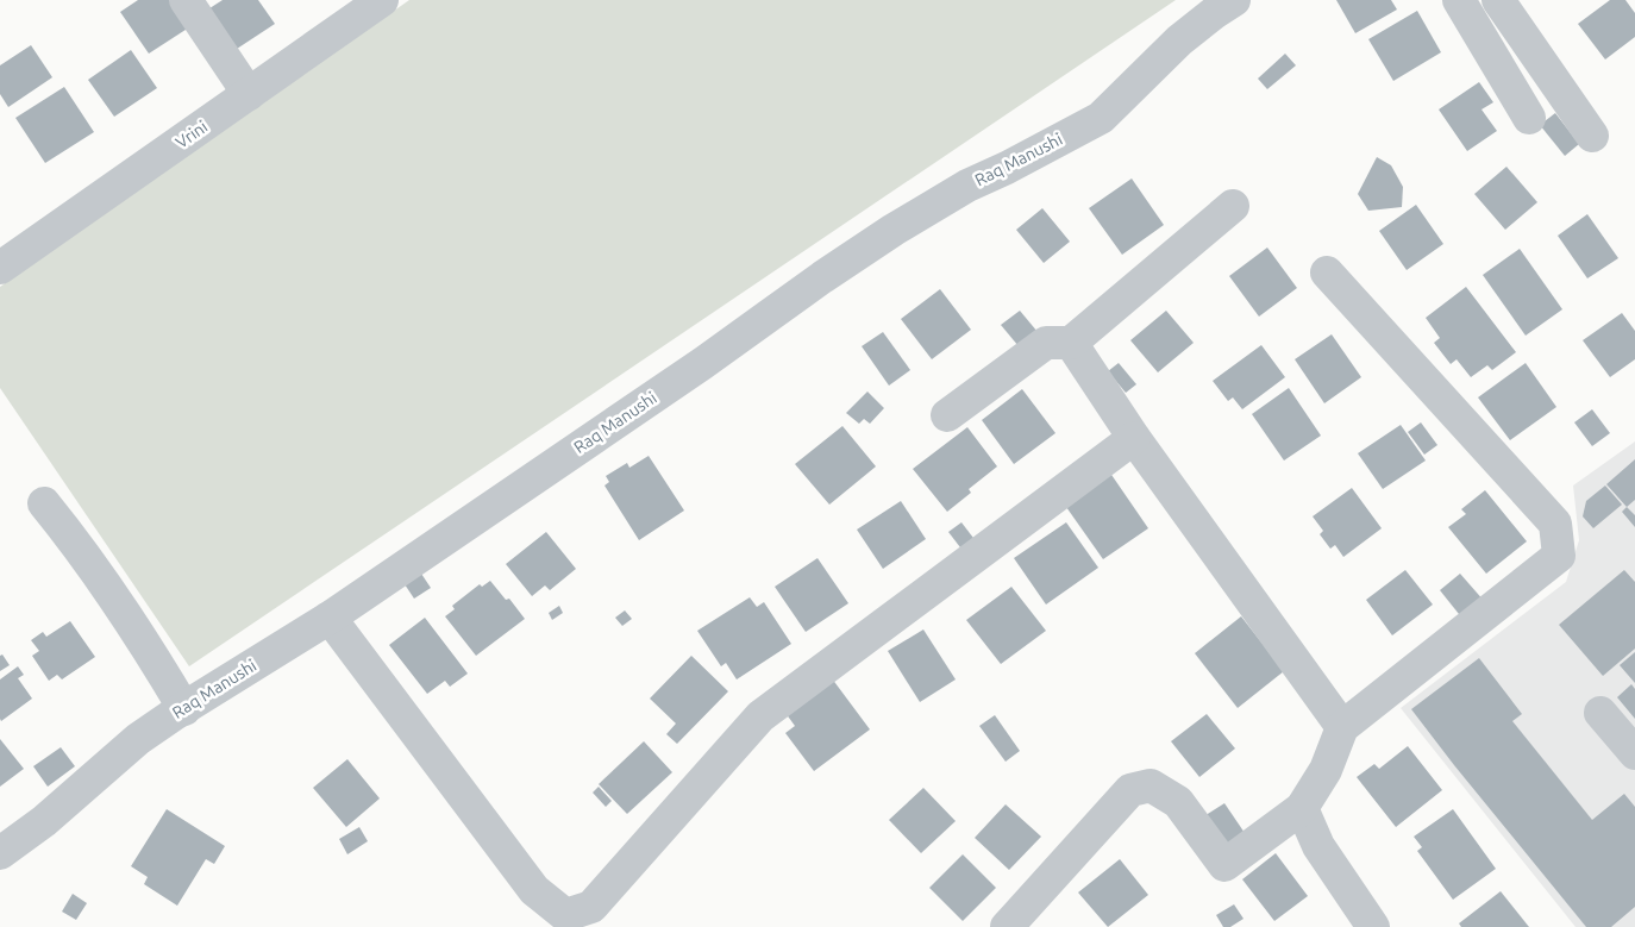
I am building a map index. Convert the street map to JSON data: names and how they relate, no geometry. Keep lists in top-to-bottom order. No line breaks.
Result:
{"streets":{"street":["Vrini","Raq Manushi"]}}
